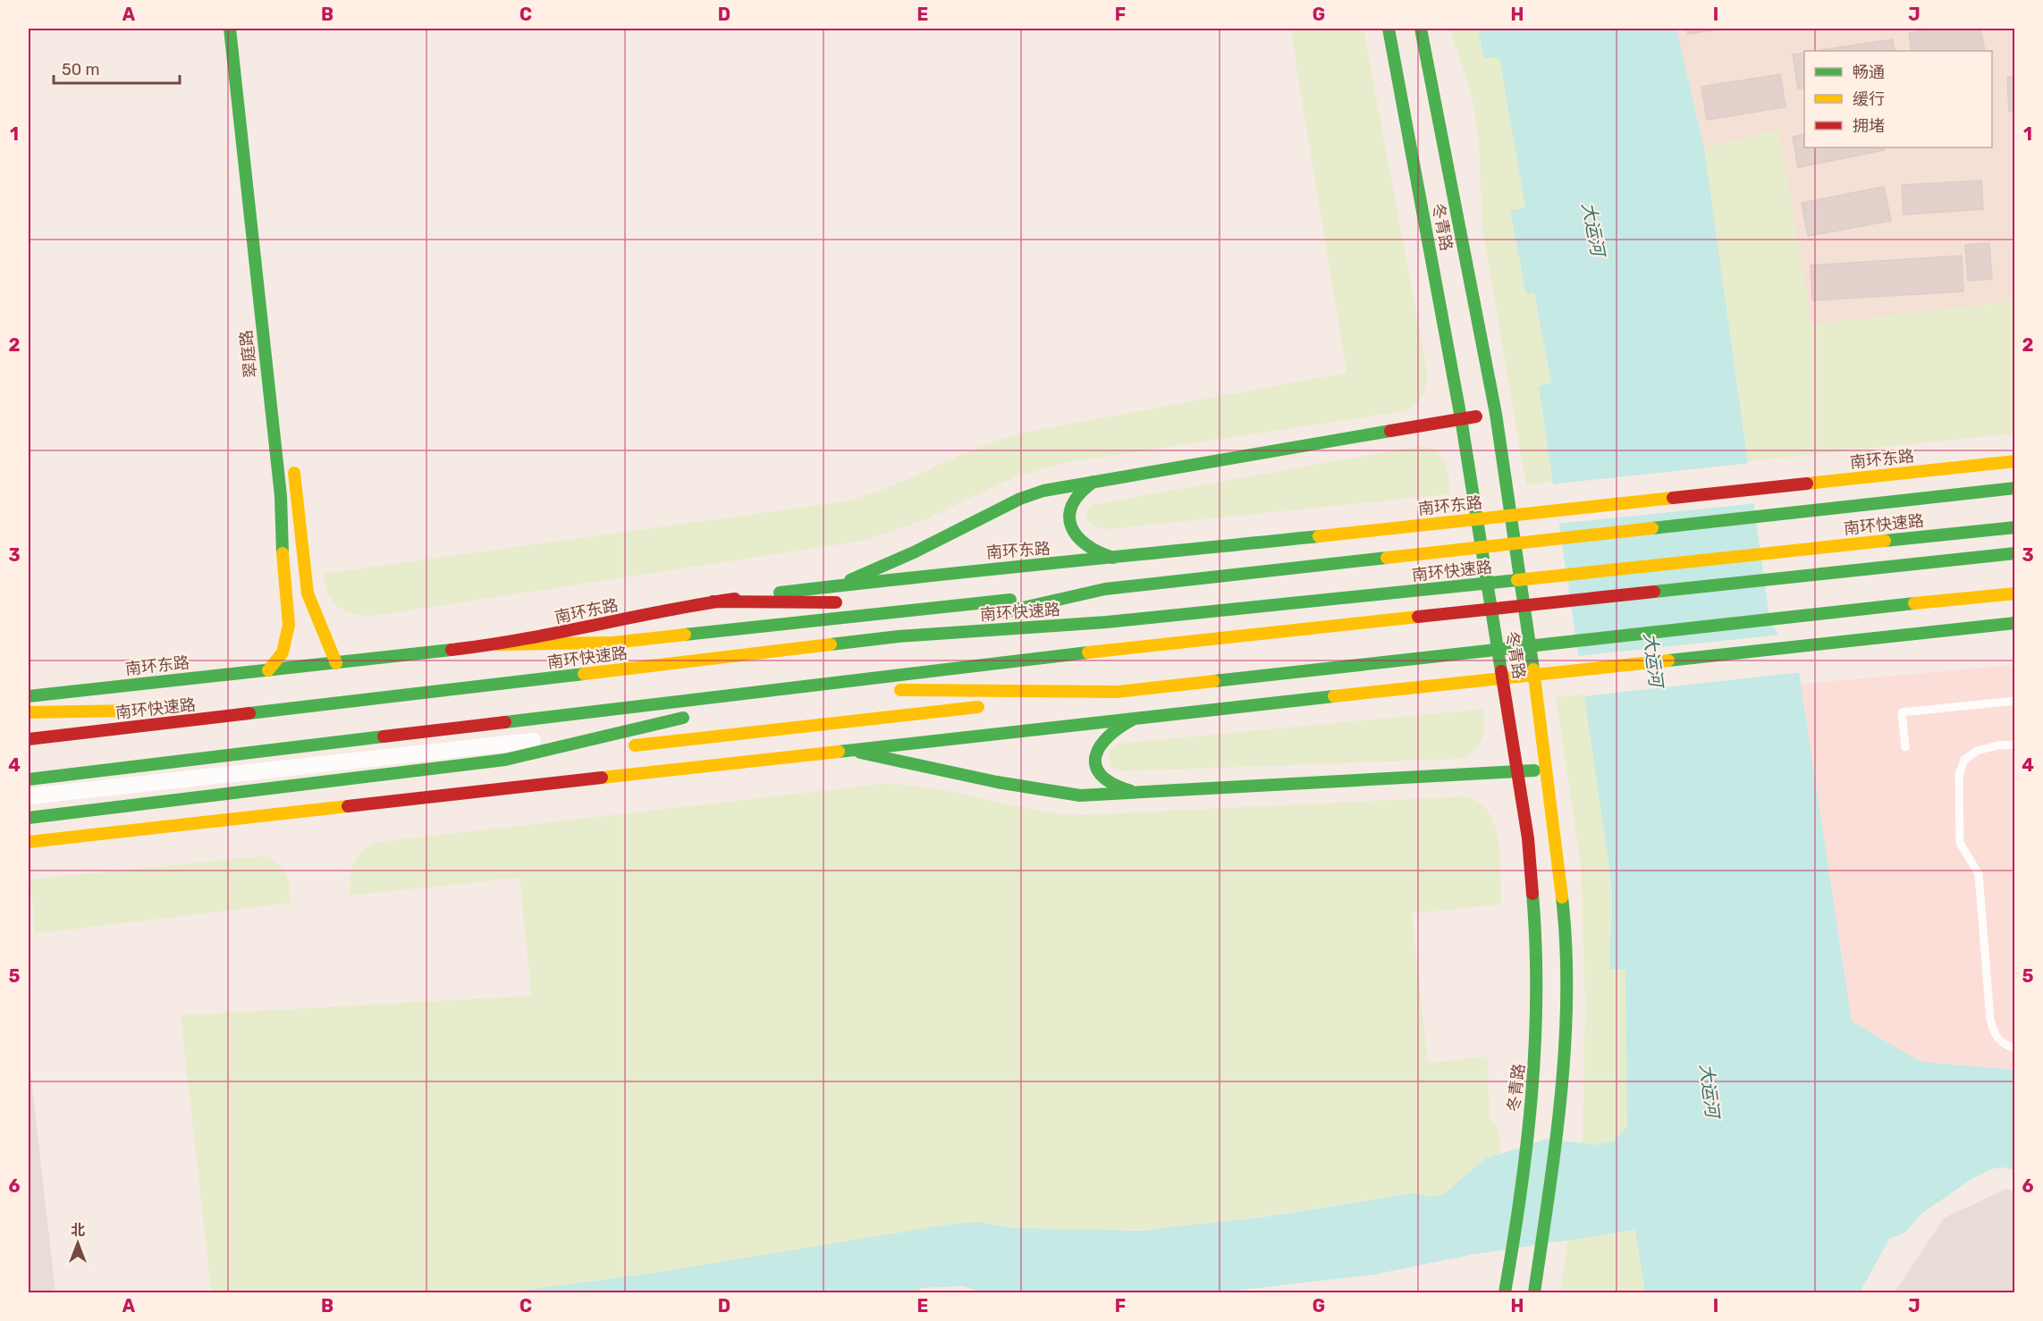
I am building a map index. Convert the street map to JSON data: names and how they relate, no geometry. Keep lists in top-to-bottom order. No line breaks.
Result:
{"streets":{"main road":["冬青路","翠庭路","南环东路","南环快速路"]},"crossings":[["翠庭路","南环东路"]],"water":["大运河"],"legend":["畅通","缓行","拥堵"],"scale_bar":"50 m","north":"top","grid":{"columns":["A","B","C","D","E","F","G","H","I","J"],"rows":["1","2","3","4","5","6"]}}
